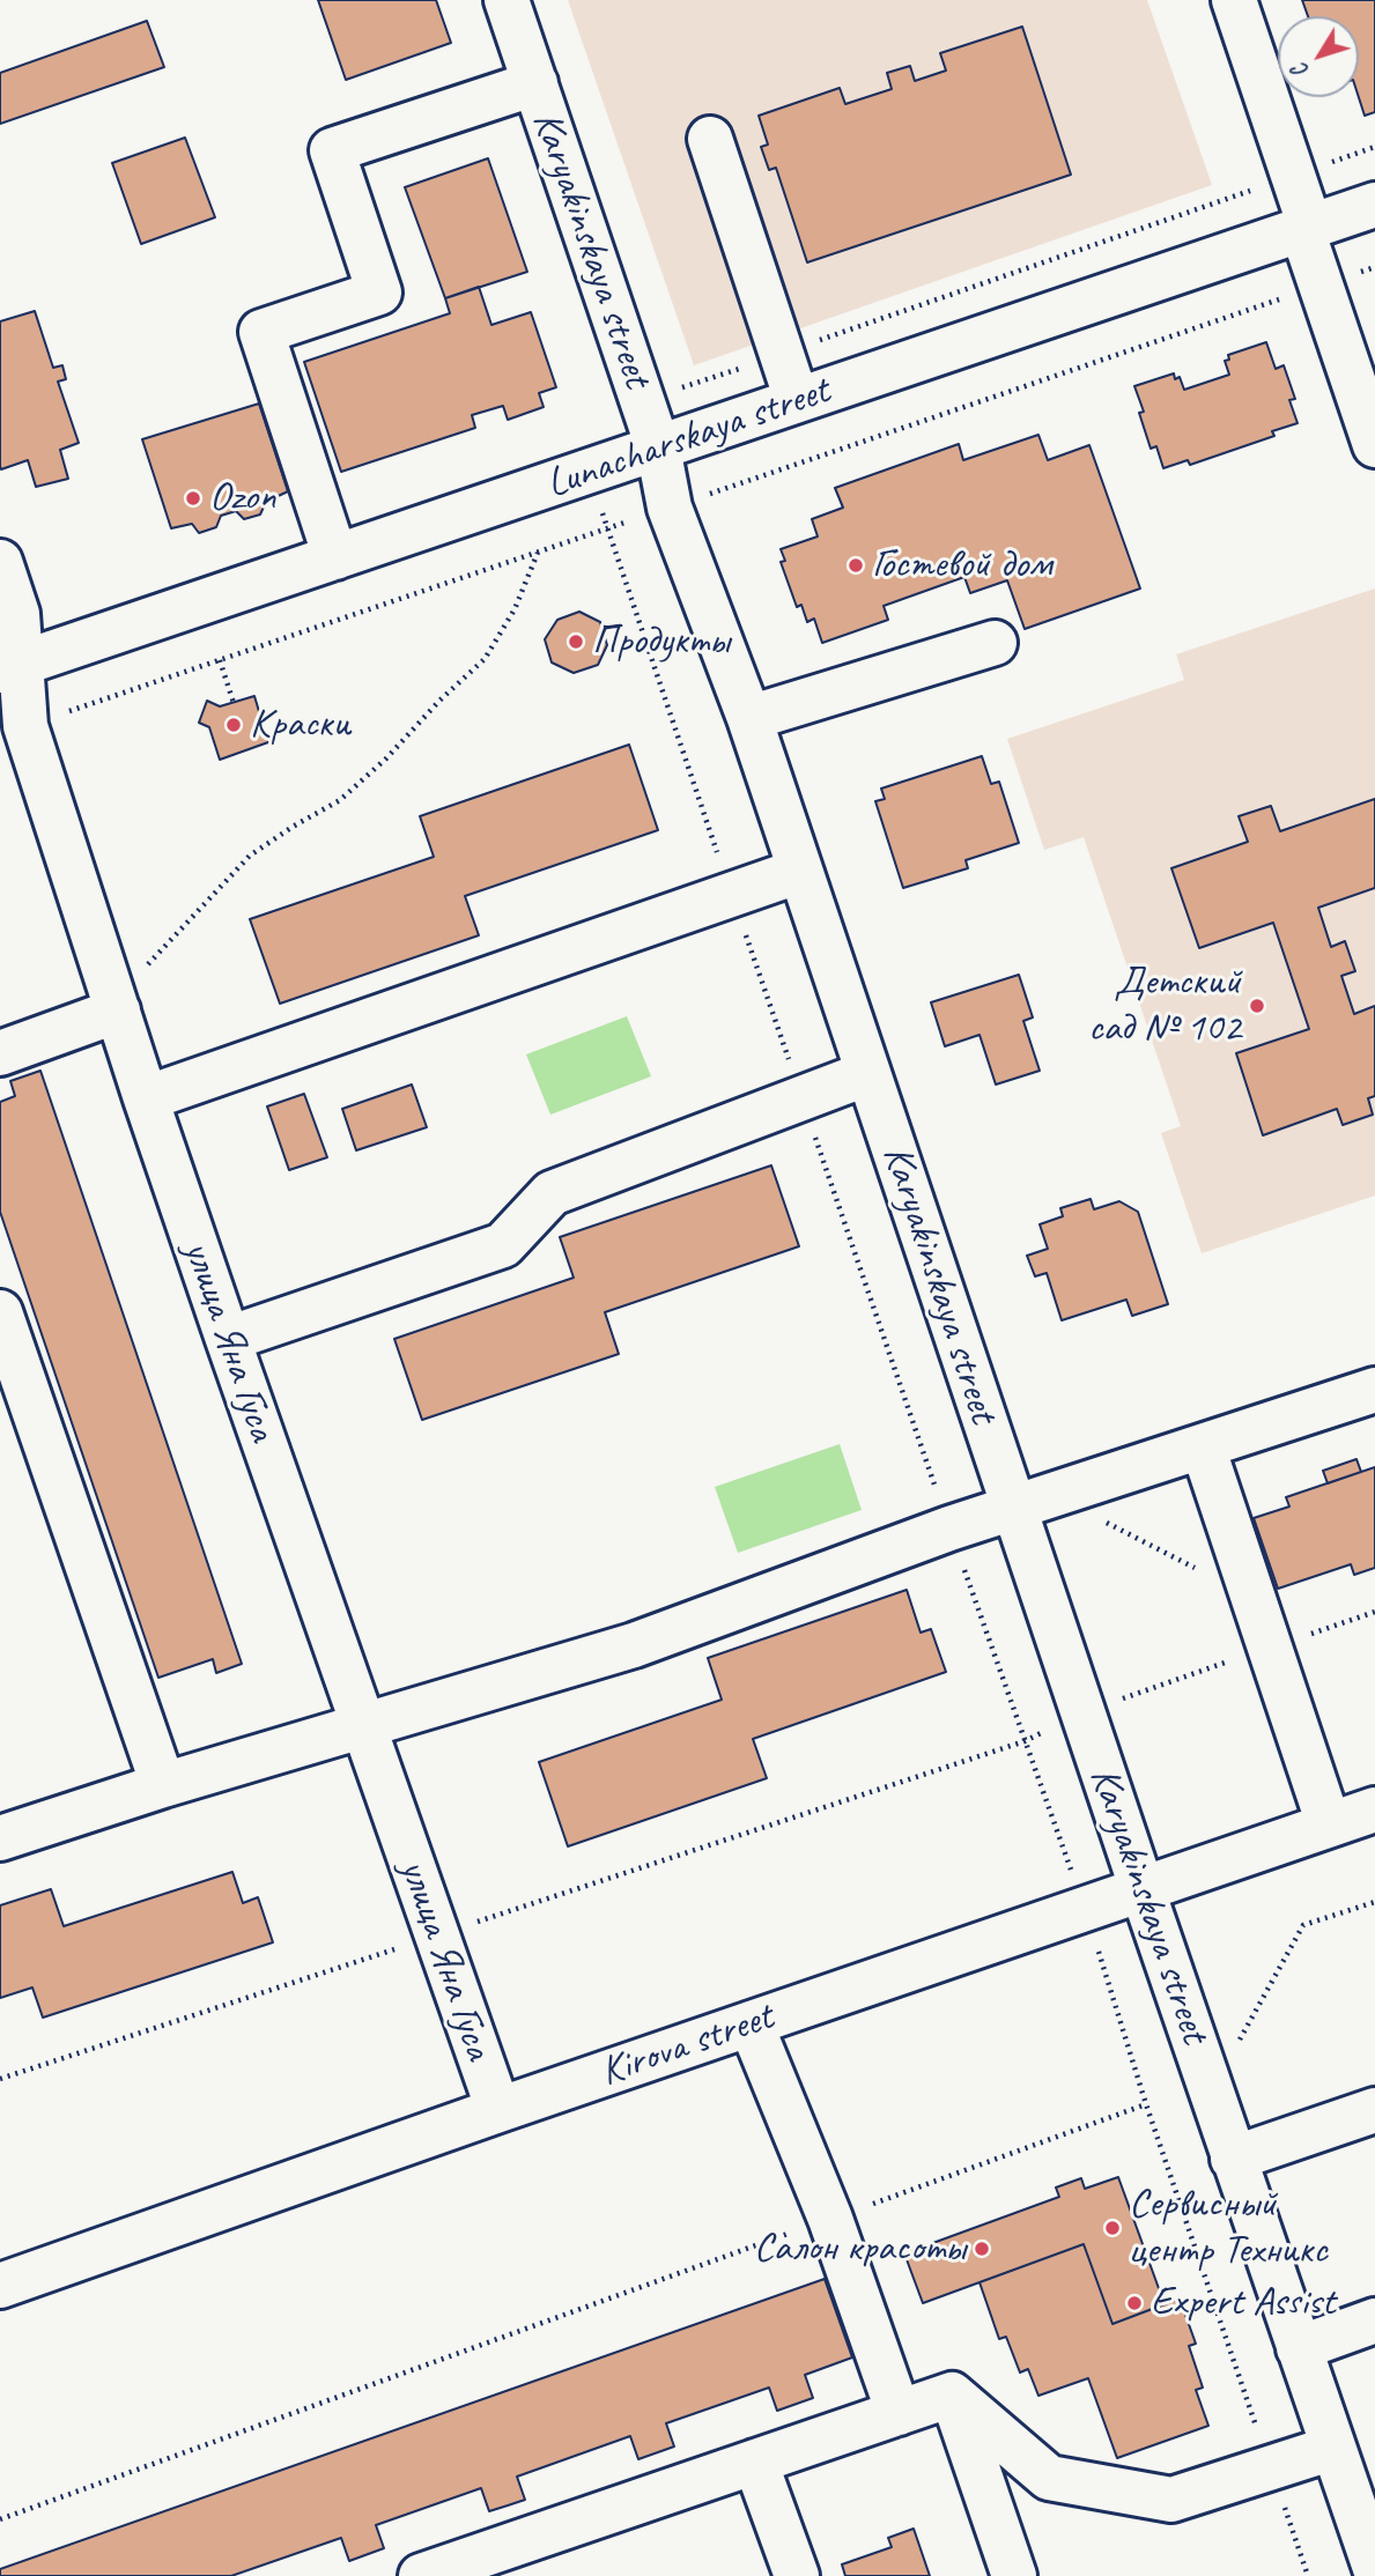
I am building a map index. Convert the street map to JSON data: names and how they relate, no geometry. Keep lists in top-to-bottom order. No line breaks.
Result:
{"streets":{"street":["Karyakinskaya street","Lunacharskaya street","улица Яна Гуса","Kirova street"]},"crossings":[["Karyakinskaya street","Lunacharskaya street"],["Karyakinskaya street","Kirova street"],["Lunacharskaya street","улица Яна Гуса"],["улица Яна Гуса","Kirova street"]],"places":["Ozon","Гостевой дом","Продукты","Краски","Детский сад № 102","Сервисный центр Техникс","Салон красоты","Expert Assist"],"north":"bottom left"}
